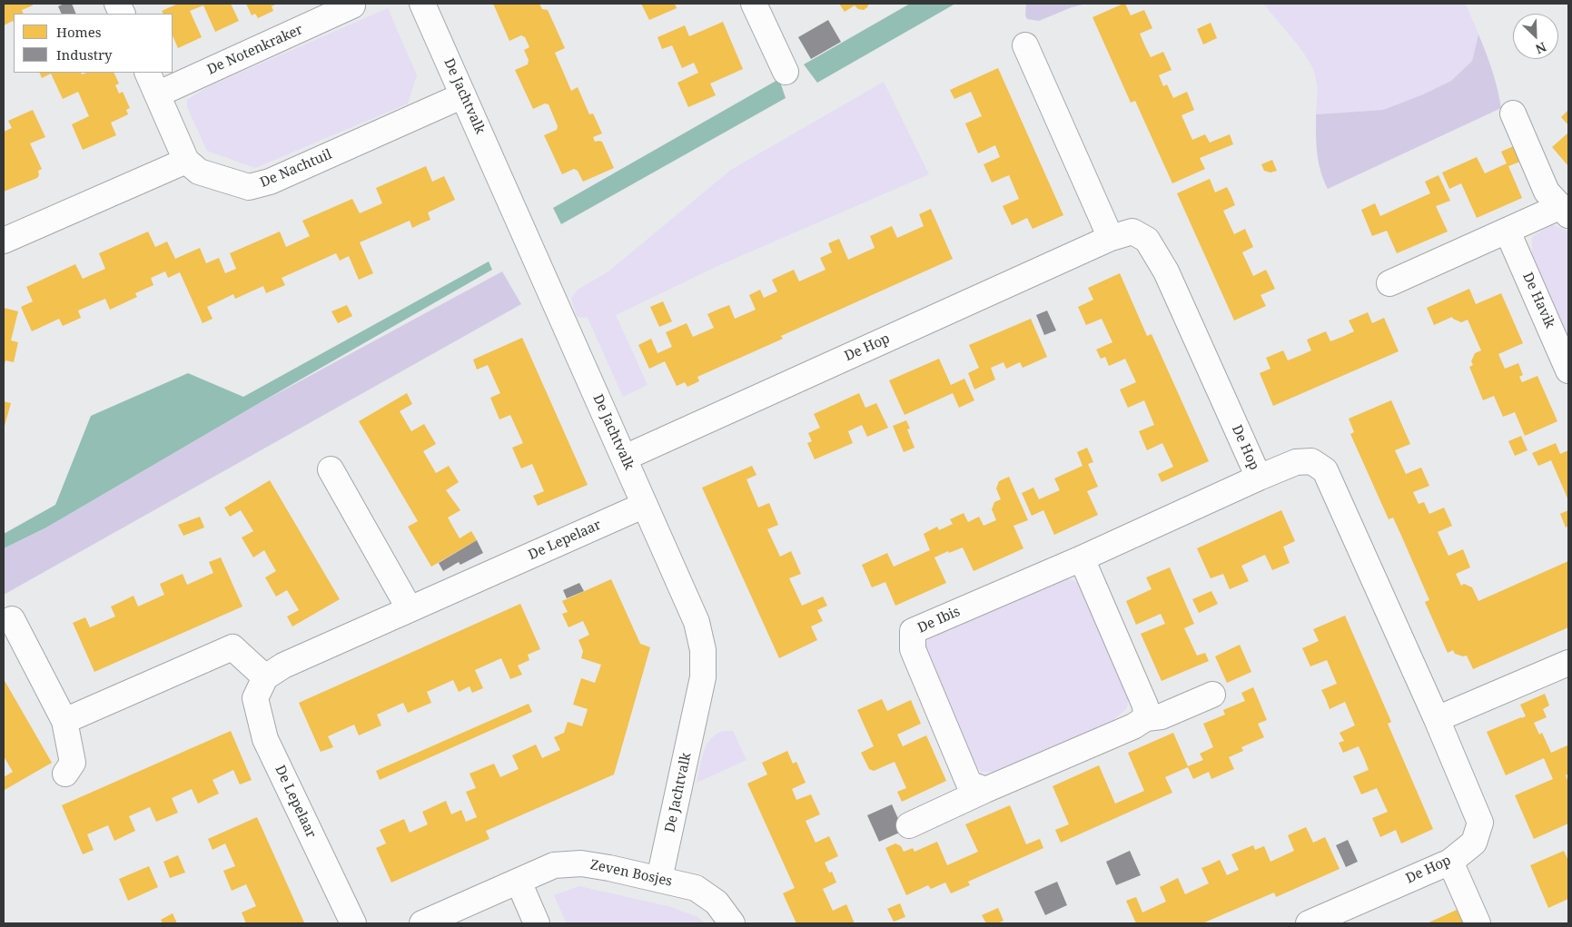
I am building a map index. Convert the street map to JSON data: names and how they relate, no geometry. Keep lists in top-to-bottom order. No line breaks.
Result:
{"streets":{"street":["De Notenkraker","De Jachtvalk","De Nachtuil","De Havik","De Hop","De Lepelaar","De Ibis","Zeven Bosjes"]},"crossings":[["De Jachtvalk","De Nachtuil"],["De Jachtvalk","De Hop"],["De Jachtvalk","De Lepelaar"],["De Jachtvalk","Zeven Bosjes"],["De Hop","De Ibis"]],"legend":["Homes","Industry"],"north":"bottom right"}
